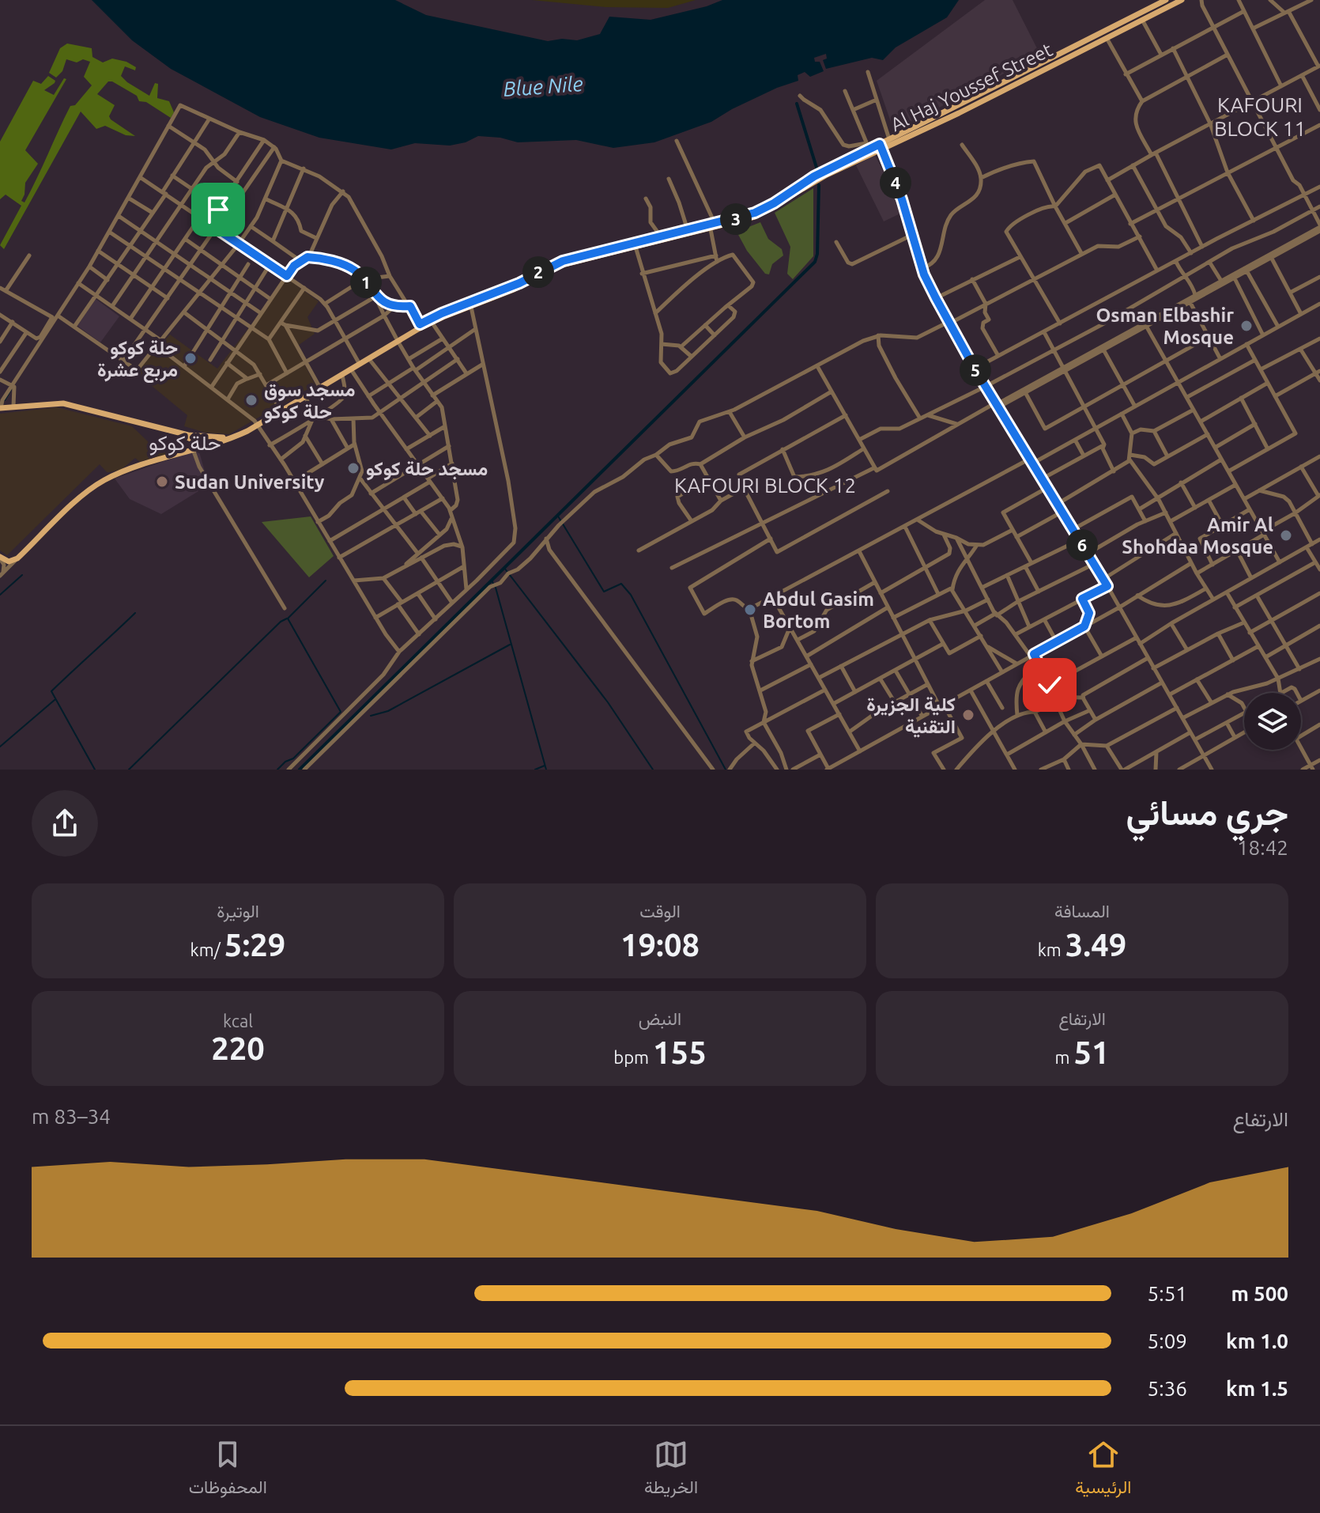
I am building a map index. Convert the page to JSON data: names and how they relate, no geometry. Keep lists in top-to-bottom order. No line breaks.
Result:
{"streets":{"main road":["Al Haj Youssef Street"]},"districts":["KAFOURI BLOCK 11","حلة كوكو","KAFOURI BLOCK 12"],"water":["Blue Nile"],"places":["Osman Elbashir Mosque","حلة كوكو مربع عشرة","مسجد سوق حلة كوكو","مسجد حلة كوكو","Sudan University","Amir Al Shohdaa Mosque","Abdul Gasim Bortom","كلية الجزيرة التقنية"],"page":{"pins":["4","3","2","1","5","6"],"heading":["جري مسائي","18:42"],"stats":[["المسافة","3.49 km"],["الوقت","19:08"],["الوتيرة","5:29 /km"],["الارتفاع","51 m"],["النبض","155 bpm"],["kcal","220"]],"chart":["الارتفاع","34–83 m"],"list":[{"name":"500 m","note":"5:51"},{"name":"1.0 km","note":"5:09"},{"name":"1.5 km","note":"5:36"}],"tabs":["الرئيسية","الخريطة","المحفوظات"]}}
